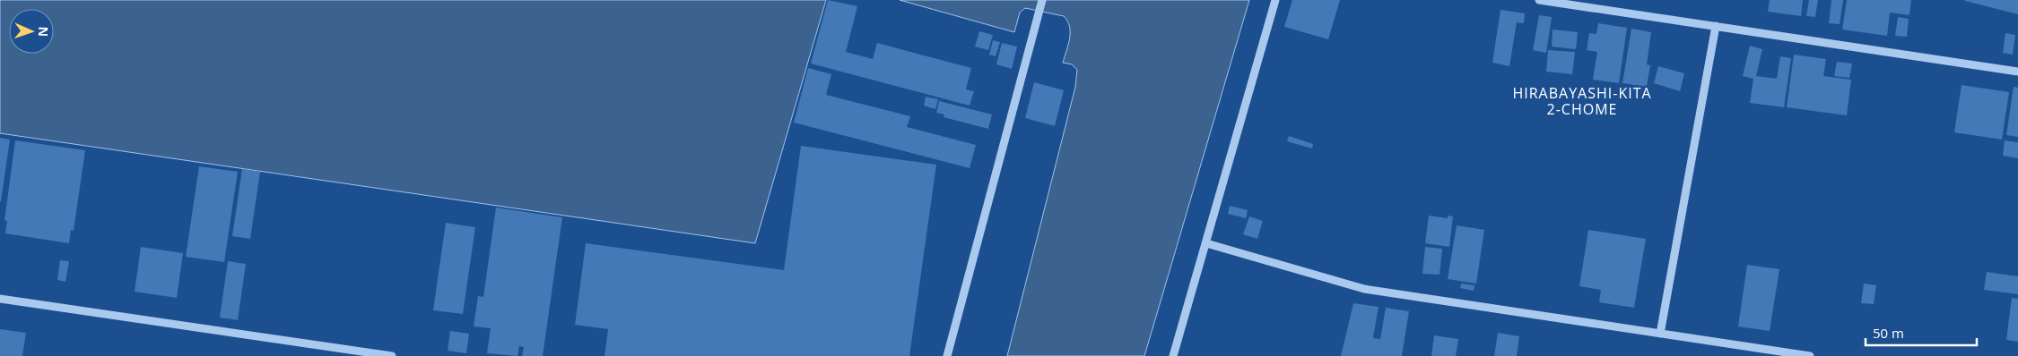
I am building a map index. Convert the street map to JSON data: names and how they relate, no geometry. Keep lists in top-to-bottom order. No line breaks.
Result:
{"districts":["HIRABAYASHI-KITA 2-CHOME"],"scale_bar":"50 m","north":"right"}
